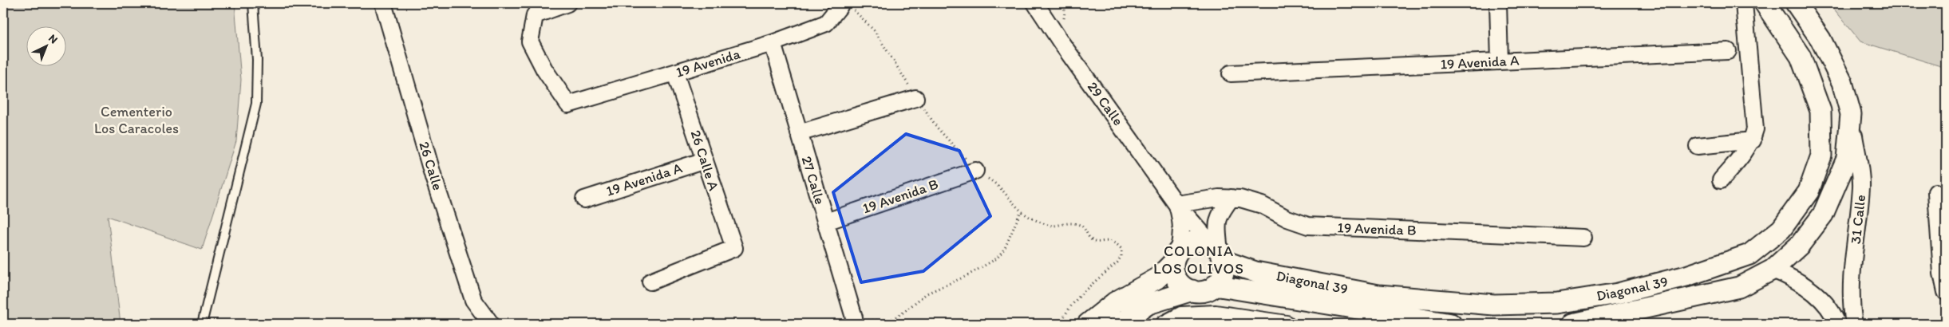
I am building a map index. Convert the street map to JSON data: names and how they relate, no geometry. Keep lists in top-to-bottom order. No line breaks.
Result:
{"streets":{"street":["19 Avenida A","19 Avenida","29 Calle","26 Calle A","26 Calle","27 Calle","19 Avenida B","31 Calle","Diagonal 39"]},"crossings":[["19 Avenida A","26 Calle A"],["19 Avenida","26 Calle A"],["19 Avenida","27 Calle"],["29 Calle","19 Avenida B"],["29 Calle","Diagonal 39"],["27 Calle","19 Avenida B"],["31 Calle","Diagonal 39"]],"districts":["COLONIA LOS OLIVOS"],"parks":["Cementerio Los Caracoles"],"north":"top right"}
